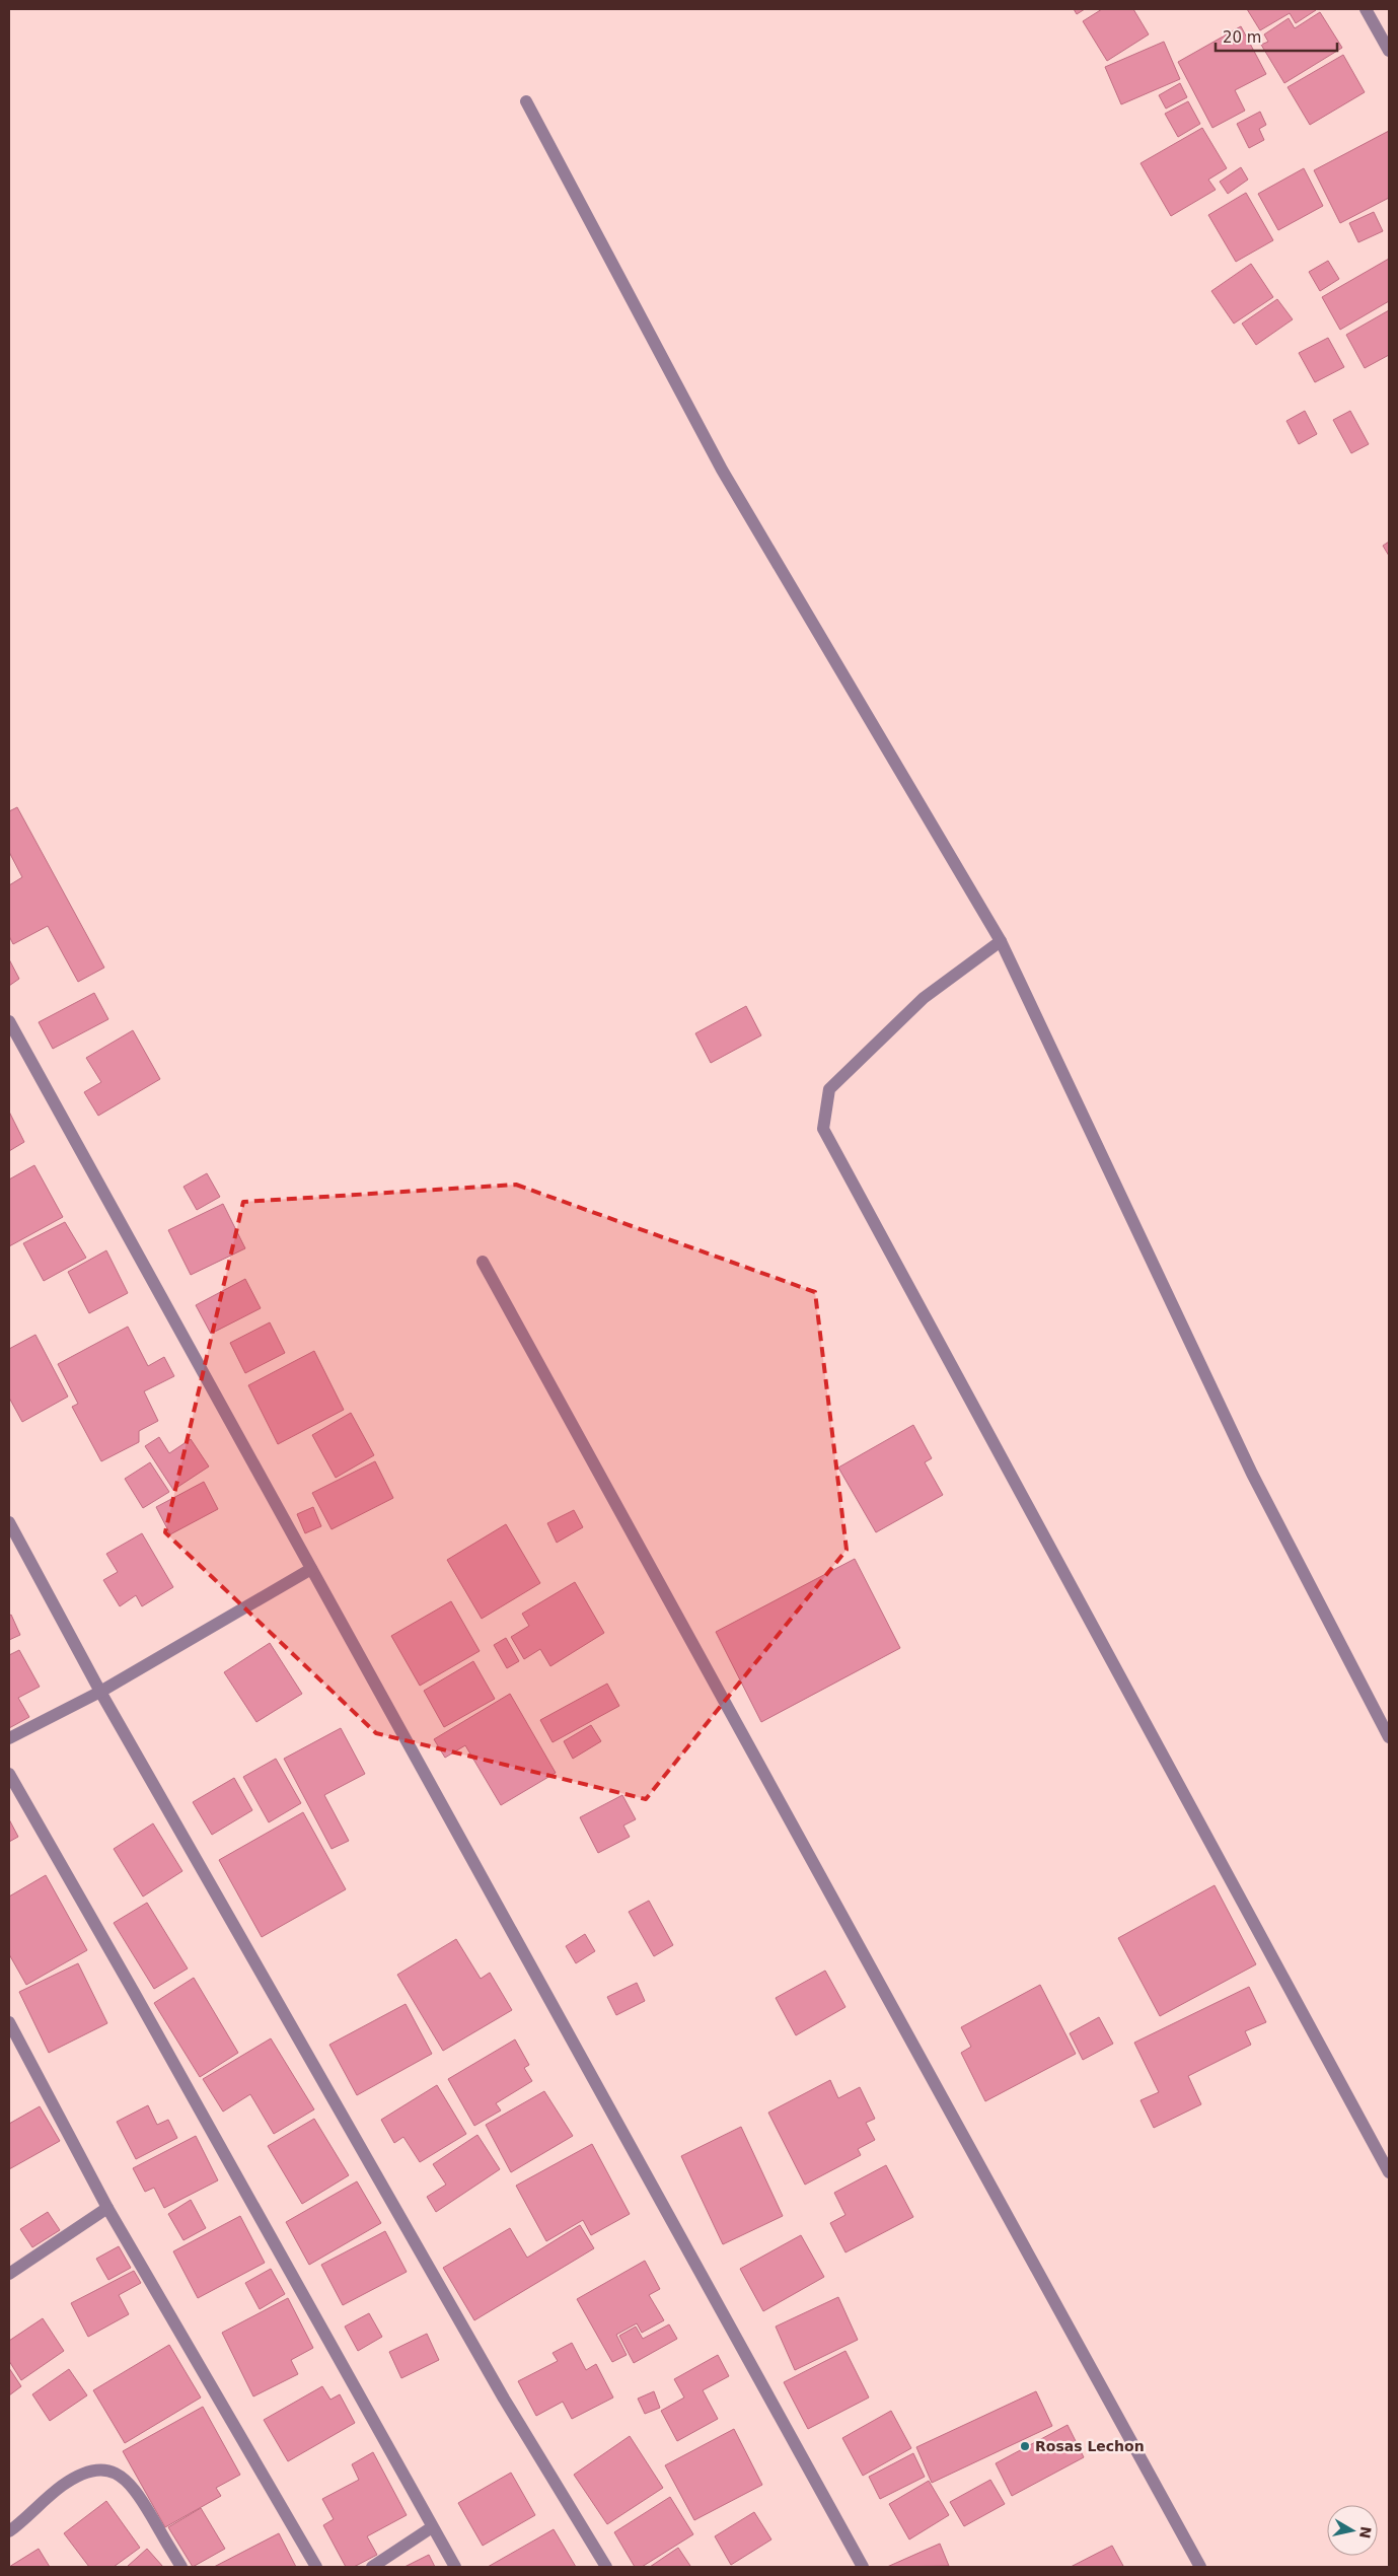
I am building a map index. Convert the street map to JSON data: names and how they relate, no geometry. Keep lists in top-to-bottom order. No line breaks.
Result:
{"places":["Rosas Lechon"],"scale_bar":"20 m","north":"right"}
